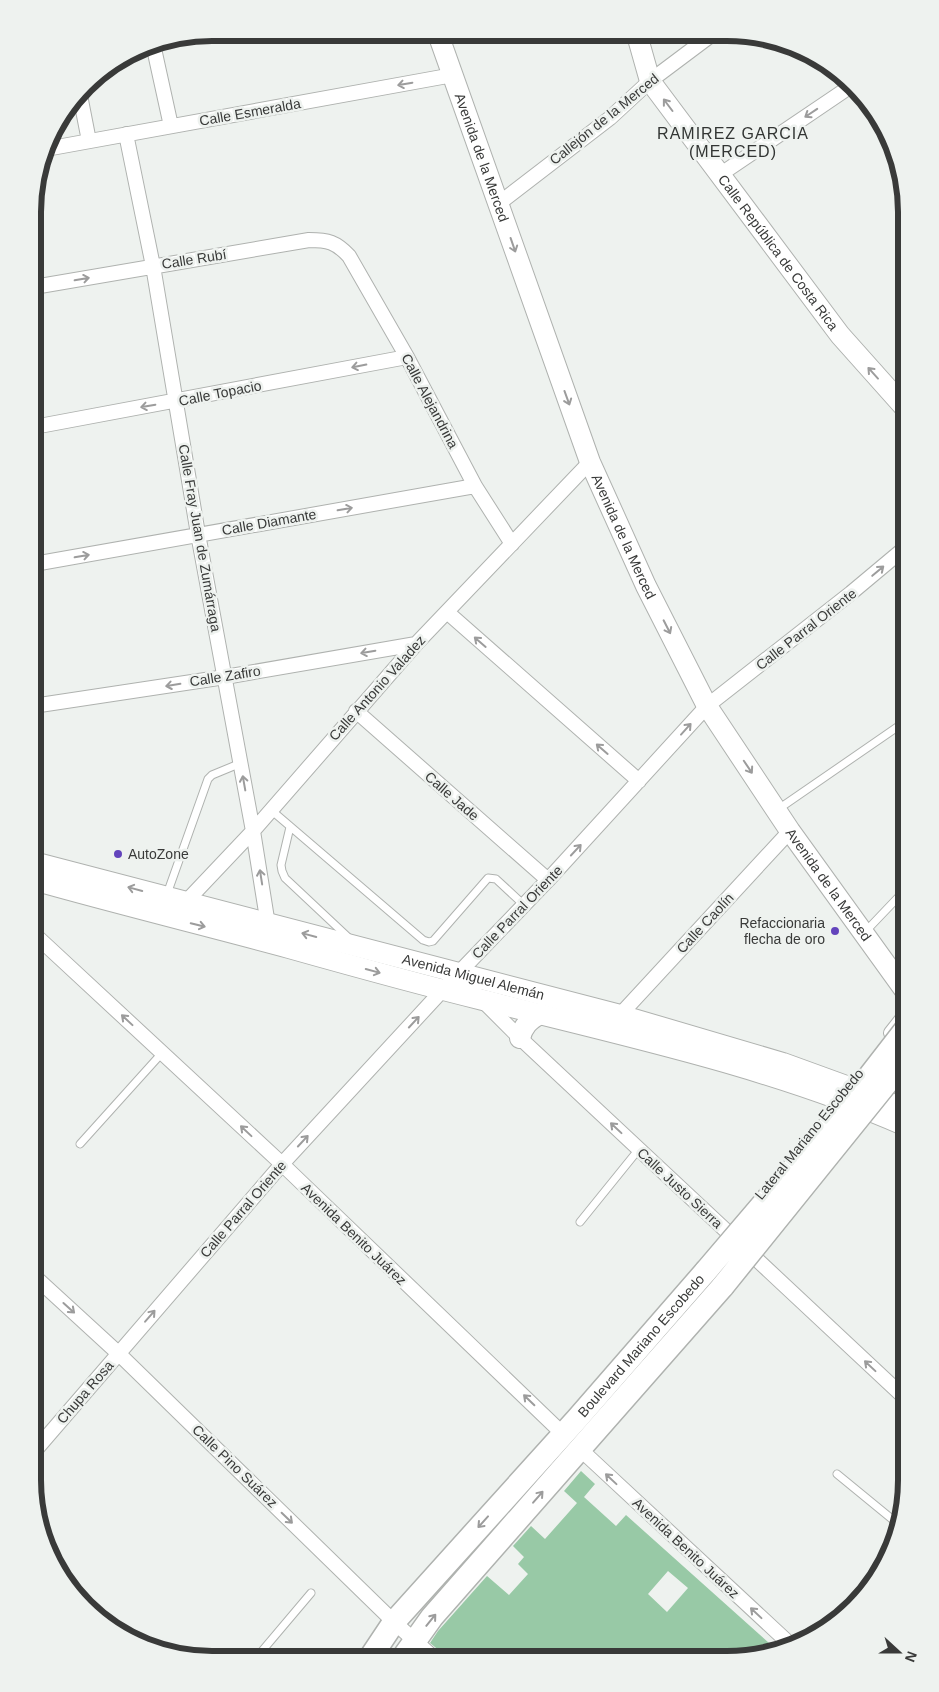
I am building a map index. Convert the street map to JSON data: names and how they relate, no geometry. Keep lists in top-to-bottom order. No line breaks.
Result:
{"streets":{"main road":["Avenida de la Merced","Calle República de Costa Rica","Avenida Miguel Alemán","Boulevard Mariano Escobedo"],"street":["Calle Esmeralda","Callejón de la Merced","Calle Rubí","Calle Topacio","Calle Alejandrina","Calle Diamante","Calle Fray Juan de Zumárraga","Calle Parral Oriente","Calle Zafiro","Calle Antonio Valadez","Calle Jade","Calle Caolín","Lateral Mariano Escobedo","Calle Justo Sierra","Avenida Benito Juárez","Chupa Rosa","Calle Pino Suárez"]},"crossings":[["Calle Esmeralda","Avenida de la Merced"],["Calle Esmeralda","Calle Fray Juan de Zumárraga"],["Callejón de la Merced","Avenida de la Merced"],["Callejón de la Merced","Calle República de Costa Rica"],["Avenida de la Merced","Calle Parral Oriente"],["Avenida de la Merced","Calle Antonio Valadez"],["Avenida de la Merced","Calle Caolín"],["Calle Rubí","Calle Alejandrina"],["Calle Rubí","Calle Fray Juan de Zumárraga"],["Calle Topacio","Calle Alejandrina"],["Calle Topacio","Calle Fray Juan de Zumárraga"],["Calle Alejandrina","Calle Diamante"],["Calle Alejandrina","Calle Antonio Valadez"],["Calle Diamante","Calle Fray Juan de Zumárraga"],["Calle Fray Juan de Zumárraga","Calle Zafiro"],["Calle Fray Juan de Zumárraga","Calle Antonio Valadez"],["Calle Fray Juan de Zumárraga","Avenida Miguel Alemán"],["Calle Parral Oriente","Calle Jade"],["Calle Parral Oriente","Avenida Miguel Alemán"],["Calle Parral Oriente","Calle Justo Sierra"],["Calle Parral Oriente","Avenida Benito Juárez"],["Calle Parral Oriente","Chupa Rosa"],["Calle Parral Oriente","Calle Pino Suárez"],["Calle Zafiro","Calle Antonio Valadez"],["Calle Antonio Valadez","Calle Jade"],["Calle Antonio Valadez","Avenida Miguel Alemán"],["Calle Caolín","Avenida Miguel Alemán"],["Avenida Miguel Alemán","Lateral Mariano Escobedo"],["Avenida Miguel Alemán","Calle Justo Sierra"],["Lateral Mariano Escobedo","Calle Justo Sierra"],["Lateral Mariano Escobedo","Boulevard Mariano Escobedo"],["Avenida Benito Juárez","Boulevard Mariano Escobedo"],["Boulevard Mariano Escobedo","Calle Pino Suárez"],["Chupa Rosa","Calle Pino Suárez"]],"one_way":["Calle Esmeralda","Avenida de la Merced","Calle República de Costa Rica","Calle Rubí","Calle Topacio","Calle Diamante","Calle Parral Oriente","Calle Zafiro","Calle Justo Sierra","Avenida Benito Juárez","Calle Pino Suárez"],"districts":["RAMIREZ GARCIA (MERCED)"],"places":["AutoZone","Refaccionaria flecha de oro"],"north":"right"}
